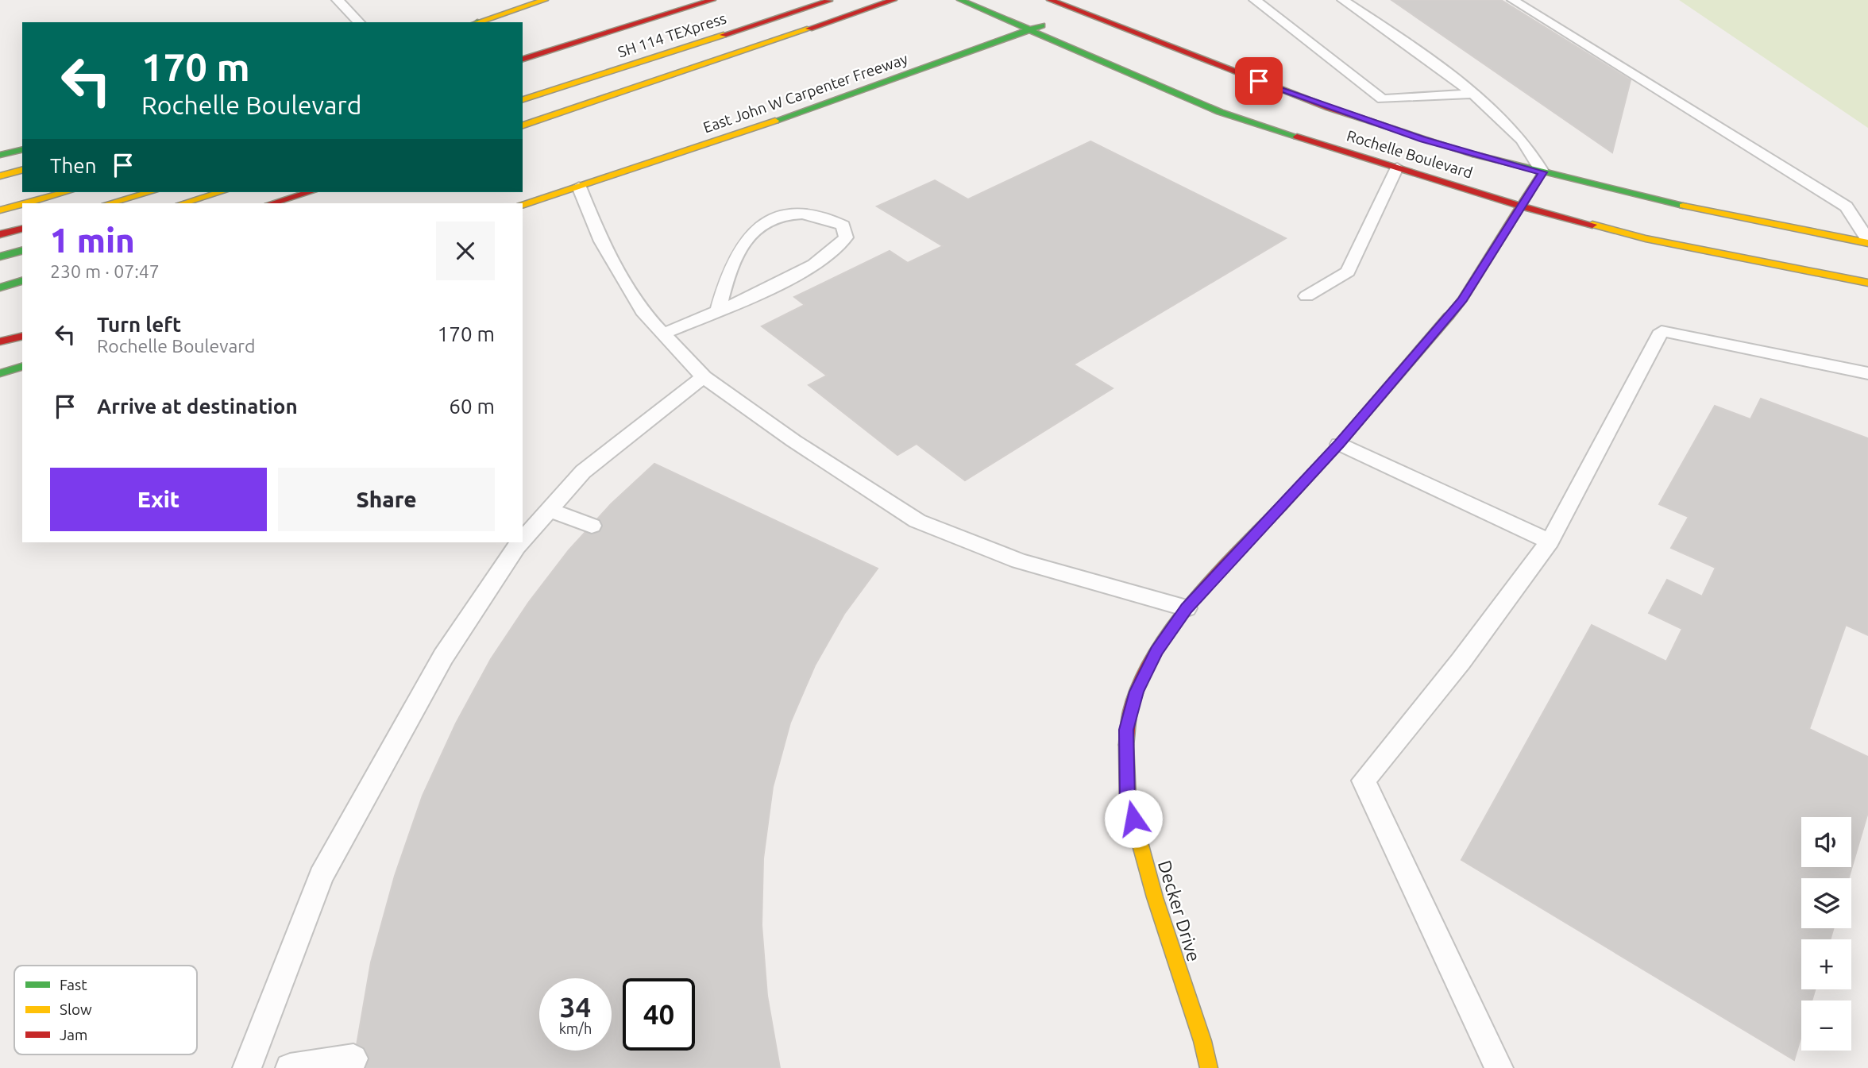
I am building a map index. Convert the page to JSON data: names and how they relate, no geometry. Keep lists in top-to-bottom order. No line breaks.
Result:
{"streets":{"main road":["SH 114 TEXpress","East John W Carpenter Freeway","Rochelle Boulevard","Decker Drive"]},"crossings":[["East John W Carpenter Freeway","Rochelle Boulevard"],["Rochelle Boulevard","Decker Drive"]],"legend":["Fast","Slow","Jam"],"page":{"turn":["170 m","Rochelle Boulevard"],"then":"Then","heading":["1 min","230 m · 07:47"],"list":[{"name":"Turn left","note":"Rochelle Boulevard","value":"170 m"},{"name":"Arrive at destination","value":"60 m"}],"buttons":["Exit","Share"],"map_buttons":["+","−"],"speed":"34 km/h","limit":"40"}}
